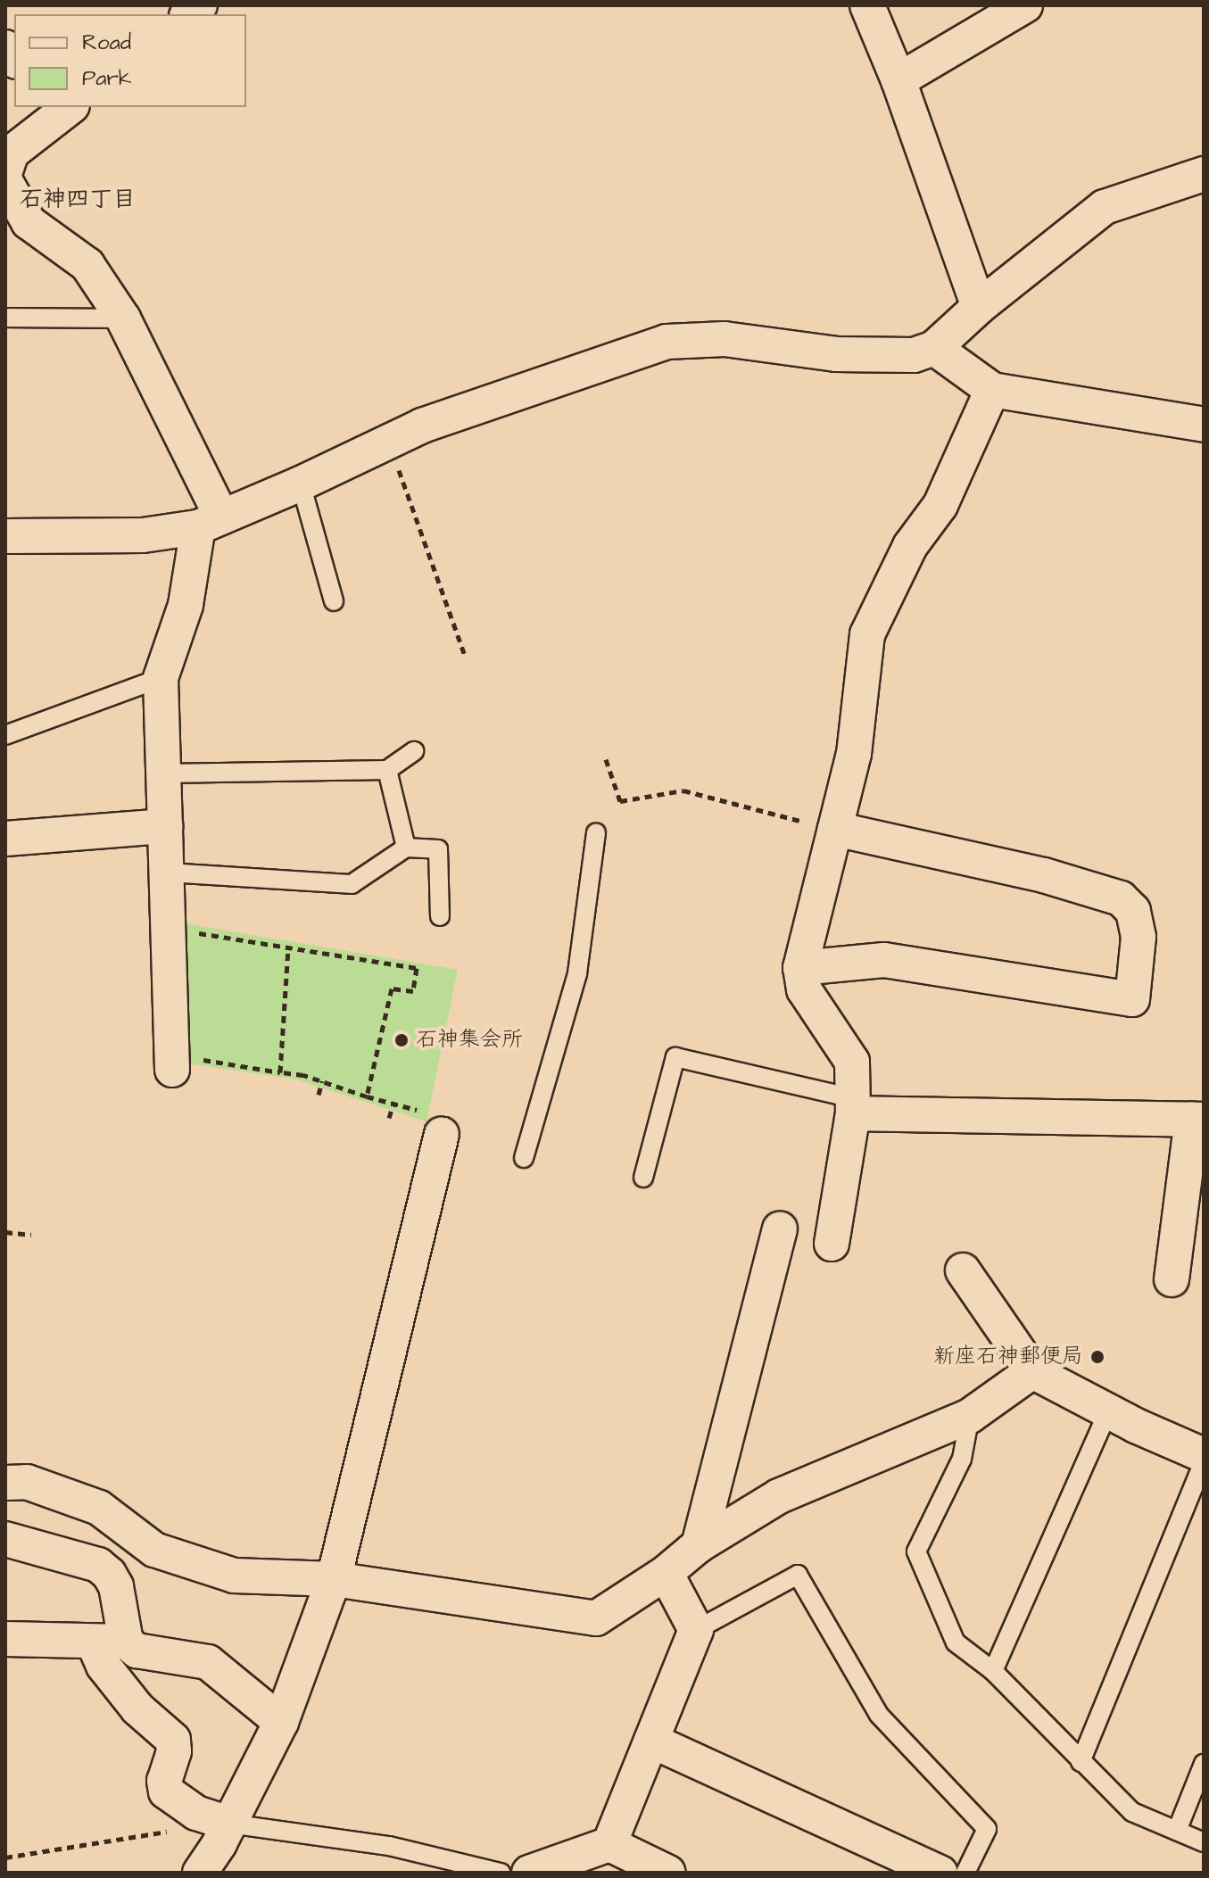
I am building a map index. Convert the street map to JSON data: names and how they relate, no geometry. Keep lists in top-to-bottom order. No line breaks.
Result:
{"districts":["石神四丁目"],"places":["石神集会所","新座石神郵便局"],"legend":["Road","Park"]}
